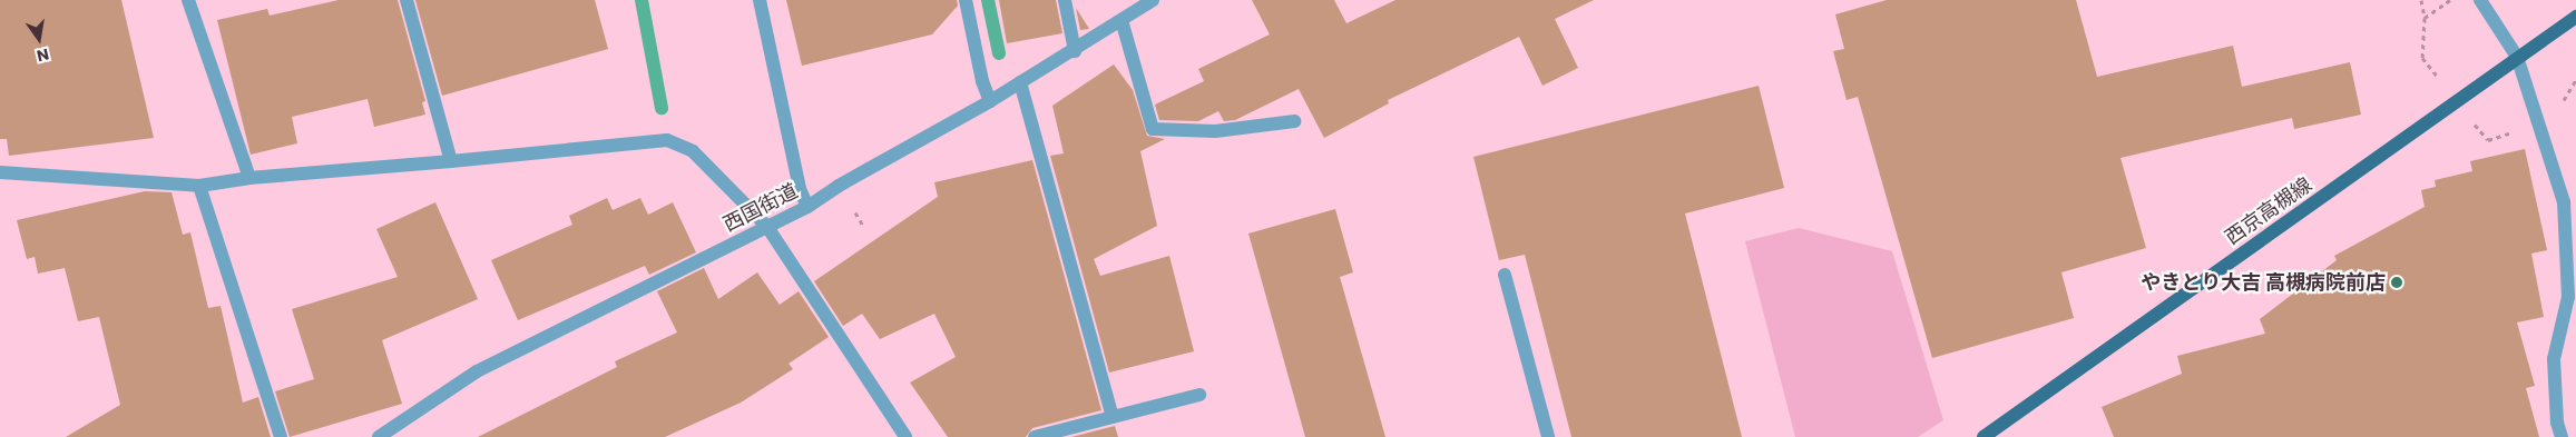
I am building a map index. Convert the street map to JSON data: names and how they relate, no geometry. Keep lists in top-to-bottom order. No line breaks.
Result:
{"streets":{"main road":["西京高槻線"],"street":["西国街道"]},"places":["やきとり大吉 高槻病院前店"],"north":"bottom"}
